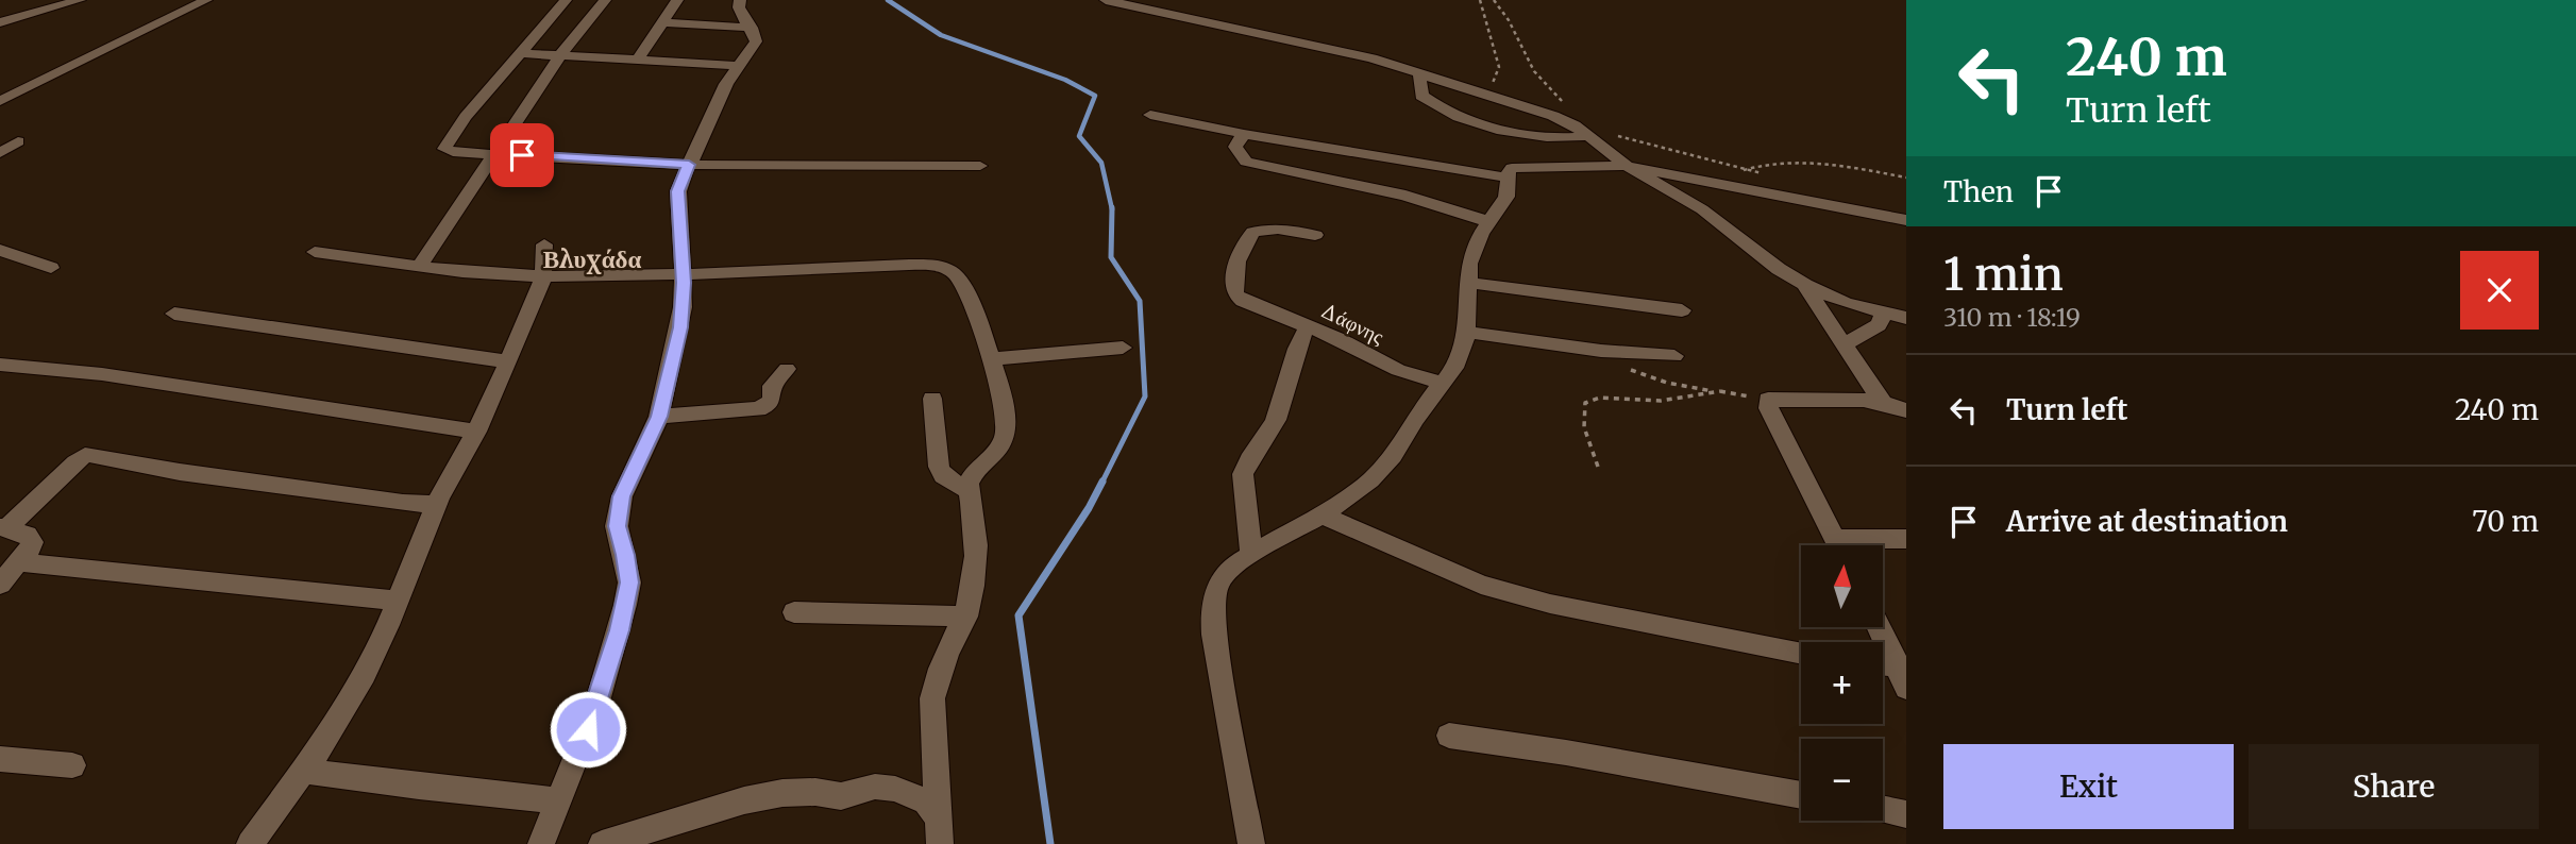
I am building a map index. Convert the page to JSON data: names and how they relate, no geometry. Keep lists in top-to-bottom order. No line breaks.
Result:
{"streets":{"street":["Δάφνης"]},"districts":["Βλυχάδα"],"north":"top","page":{"turn":["240 m","Turn left"],"then":"Then","heading":["1 min","310 m · 18:19"],"list":[{"name":"Turn left","value":"240 m"},{"name":"Arrive at destination","value":"70 m"}],"map_buttons":["+","−"],"buttons":["Exit","Share"]}}
